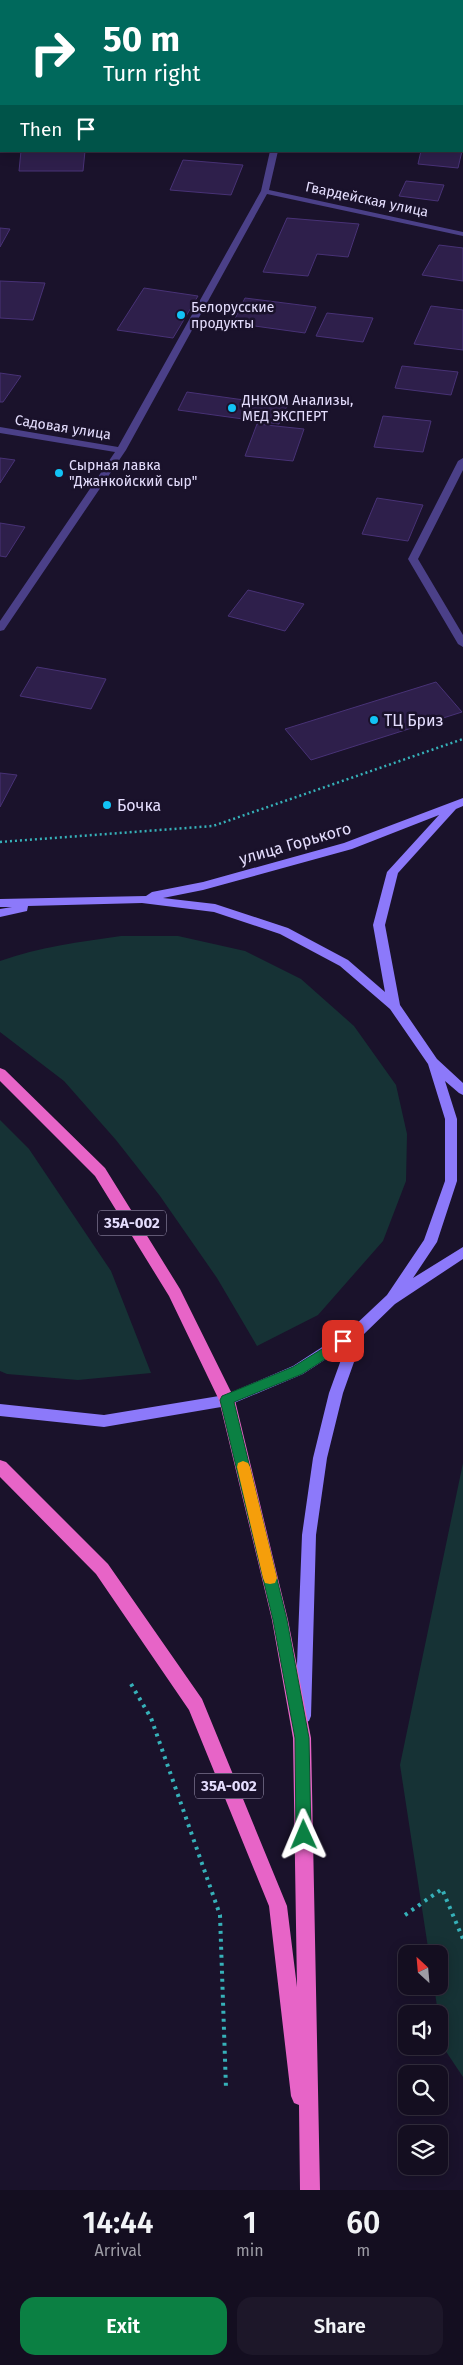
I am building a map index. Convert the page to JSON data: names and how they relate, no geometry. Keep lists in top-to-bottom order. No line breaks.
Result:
{"streets":{"highway":["35А-002"],"main road":["улица Горького"],"street":["Гвардейская улица","Садовая улица"]},"crossings":[["улица Горького","35А-002"]],"places":["Белорусские продукты","ДНКОМ Анализы, МЕД ЭКСПЕРТ","Сырная лавка \"Джанкойский сыр\"","ТЦ Бриз","Бочка"],"north":"top left","page":{"turn":["50 m","Turn right"],"then":"Then","eta":["14:44","Arrival","1","min","60","m"],"buttons":["Exit","Share"]}}
